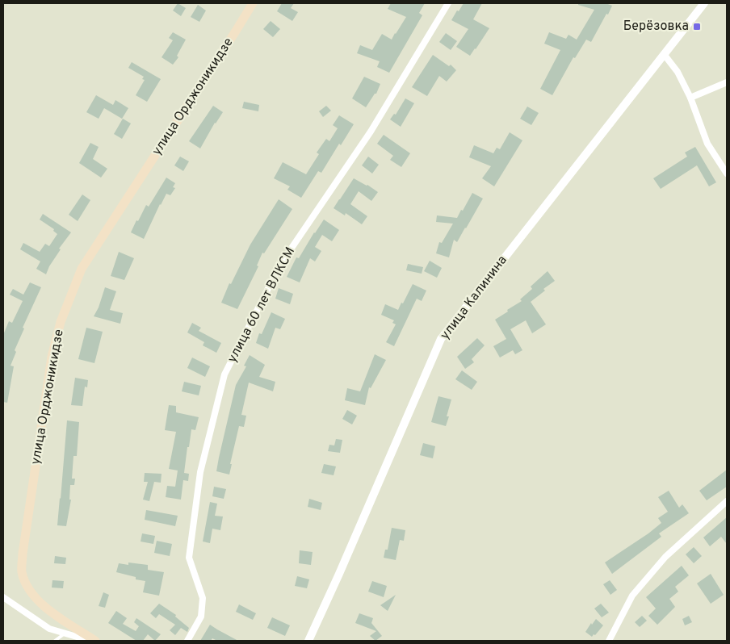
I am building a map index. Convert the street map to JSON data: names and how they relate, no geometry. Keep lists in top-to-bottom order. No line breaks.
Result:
{"streets":{"main road":["улица Орджоникидзе"],"street":["улица Калинина","улица 60 лет ВЛКСМ"]},"places":{"transit":["Берёзовка"]}}
